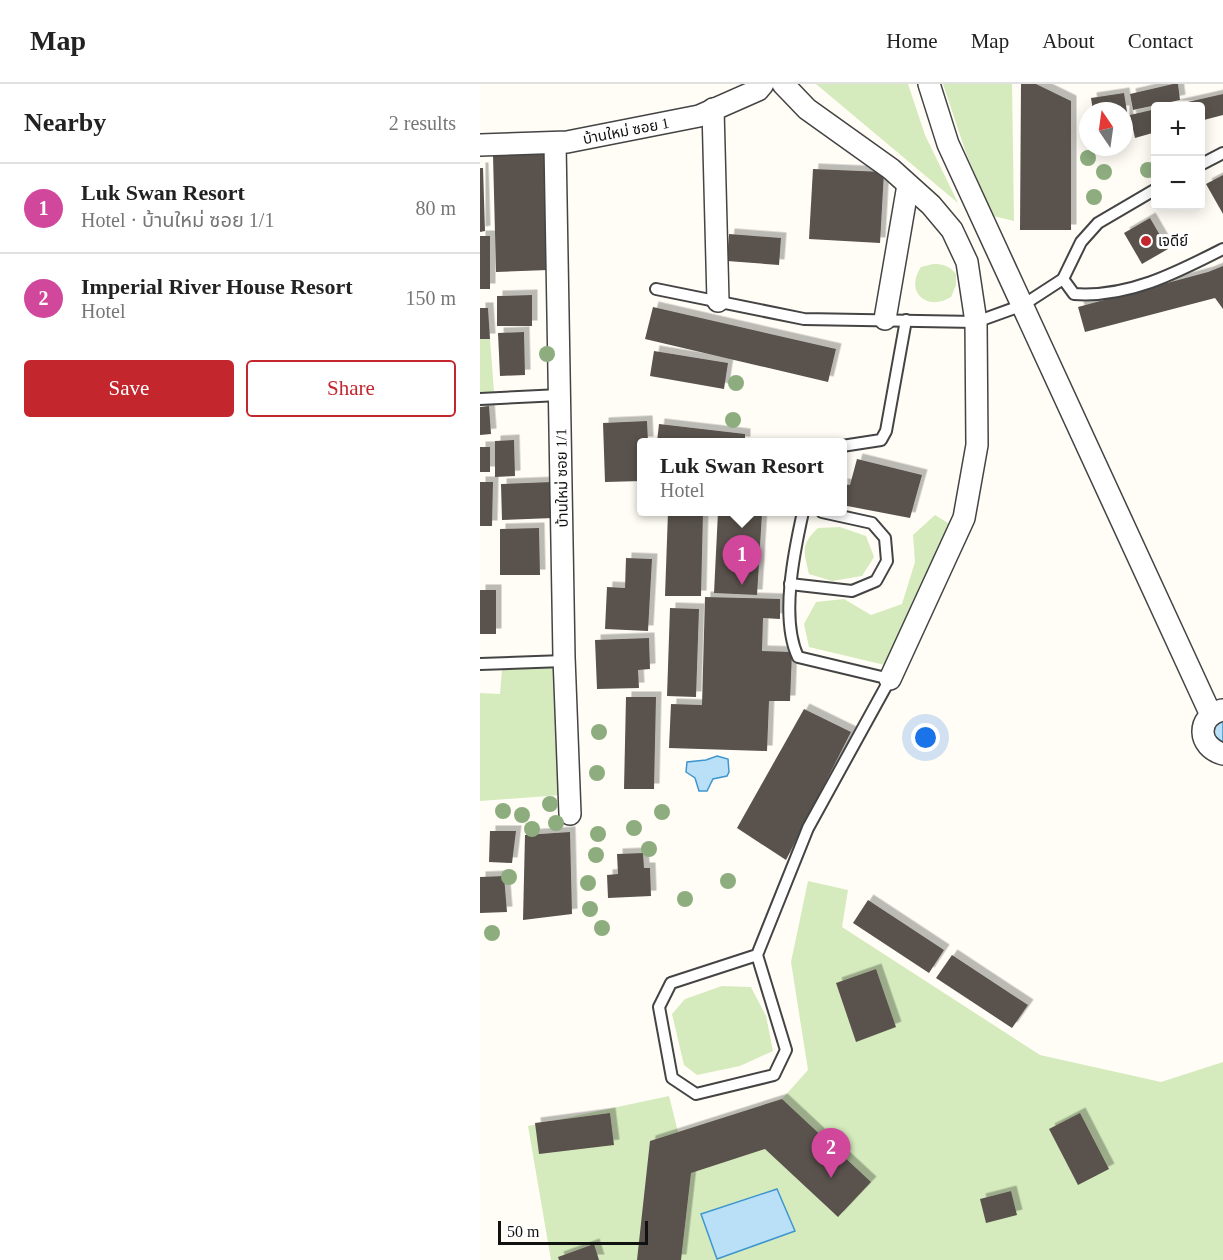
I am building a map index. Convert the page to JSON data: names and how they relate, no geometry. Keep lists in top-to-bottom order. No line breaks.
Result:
{"streets":{"street":["บ้านใหม่ ซอย 1","บ้านใหม่ ซอย 1/1"]},"crossings":[["บ้านใหม่ ซอย 1","บ้านใหม่ ซอย 1/1"]],"places":["เจดีย์"],"scale_bar":"50 m","north":"top","page":{"header":"Map","nav":["Home","Map","About","Contact"],"heading":["Nearby","2 results"],"map_buttons":["+","−"],"list":[{"mark":"1","name":"Luk Swan Resort","note":"Hotel · บ้านใหม่ ซอย 1/1","value":"80 m"},{"mark":"2","name":"Imperial River House Resort","note":"Hotel","value":"150 m"}],"buttons":["Save","Share"],"popup":["Luk Swan Resort","Hotel"],"pins":["1","2"],"scale":"50 m"}}
